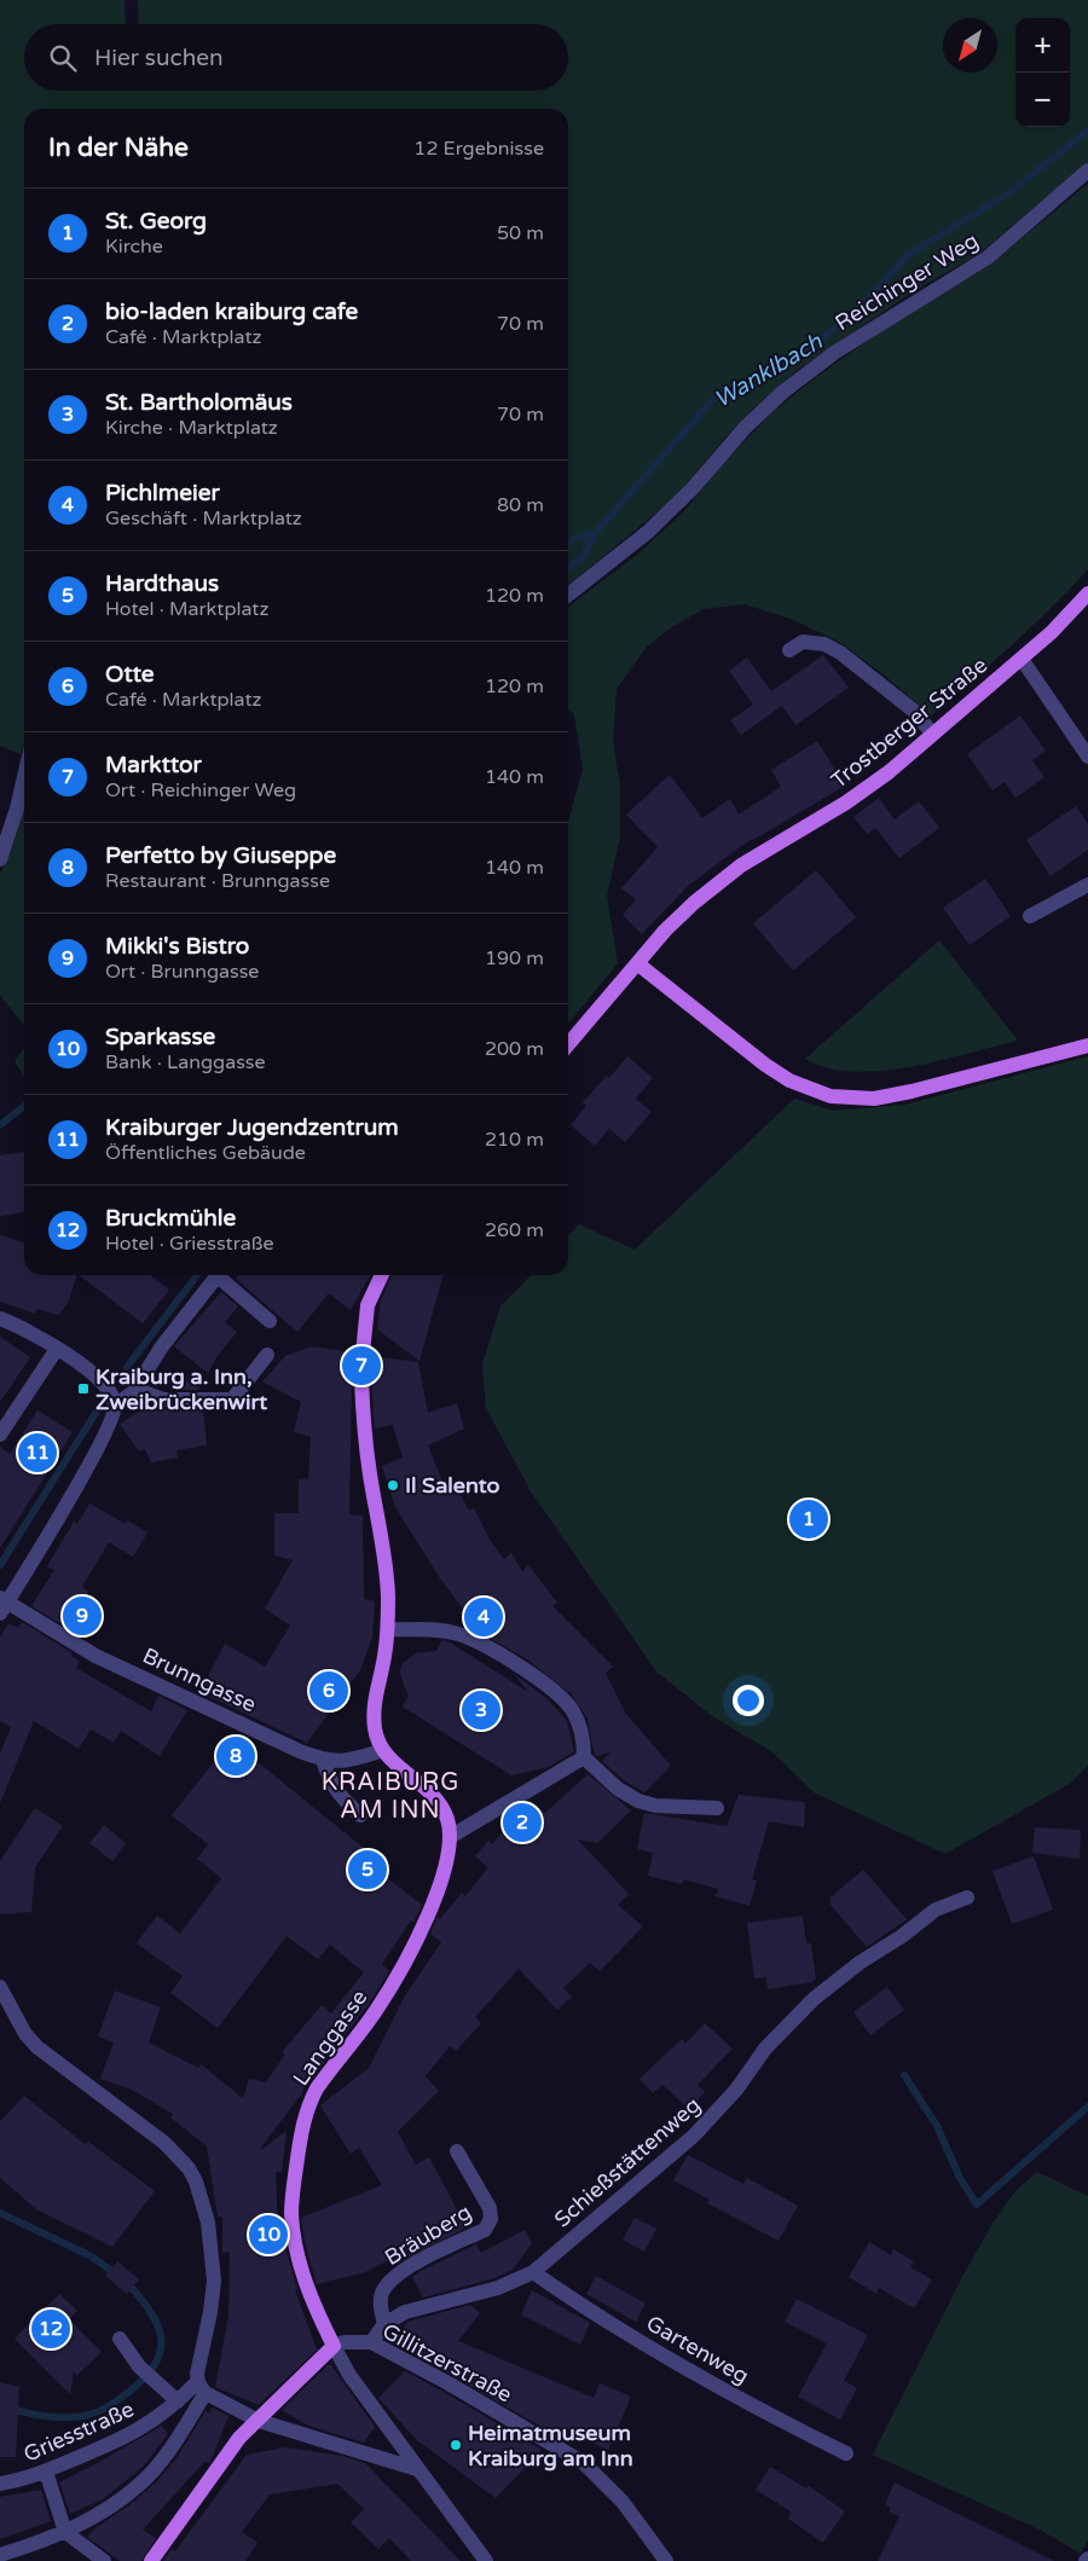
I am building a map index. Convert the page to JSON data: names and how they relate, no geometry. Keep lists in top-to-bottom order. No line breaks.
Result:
{"streets":{"main road":["Trostberger Straße","Langgasse"],"street":["Reichinger Weg","Brunngasse","Schießstättenweg","Bräuberg","Gartenweg","Gillitzerstraße","Griesstraße"]},"crossings":[["Langgasse","Gillitzerstraße"],["Schießstättenweg","Bräuberg"],["Schießstättenweg","Gartenweg"],["Schießstättenweg","Gillitzerstraße"]],"districts":["KRAIBURG AM INN"],"water":["Wanklbach"],"places":{"transit":["Kraiburg a. Inn, Zweibrückenwirt"],"other":["Il Salento","Heimatmuseum Kraiburg am Inn"]},"north":"bottom left","page":{"map_buttons":["+","−"],"search":"Hier suchen","heading":["In der Nähe","12 Ergebnisse"],"list":[{"mark":"1","name":"St. Georg","note":"Kirche","value":"50 m"},{"mark":"2","name":"bio-laden kraiburg cafe","note":"Café · Marktplatz","value":"70 m"},{"mark":"3","name":"St. Bartholomäus","note":"Kirche · Marktplatz","value":"70 m"},{"mark":"4","name":"Pichlmeier","note":"Geschäft · Marktplatz","value":"80 m"},{"mark":"5","name":"Hardthaus","note":"Hotel · Marktplatz","value":"120 m"},{"mark":"6","name":"Otte","note":"Café · Marktplatz","value":"120 m"},{"mark":"7","name":"Markttor","note":"Ort · Reichinger Weg","value":"140 m"},{"mark":"8","name":"Perfetto by Giuseppe","note":"Restaurant · Brunngasse","value":"140 m"},{"mark":"9","name":"Mikki's Bistro","note":"Ort · Brunngasse","value":"190 m"},{"mark":"10","name":"Sparkasse","note":"Bank · Langgasse","value":"200 m"},{"mark":"11","name":"Kraiburger Jugendzentrum","note":"Öffentliches Gebäude","value":"210 m"},{"mark":"12","name":"Bruckmühle","note":"Hotel · Griesstraße","value":"260 m"}],"pins":["7","11","1","9","4","6","3","8","2","5","10","12"]}}
